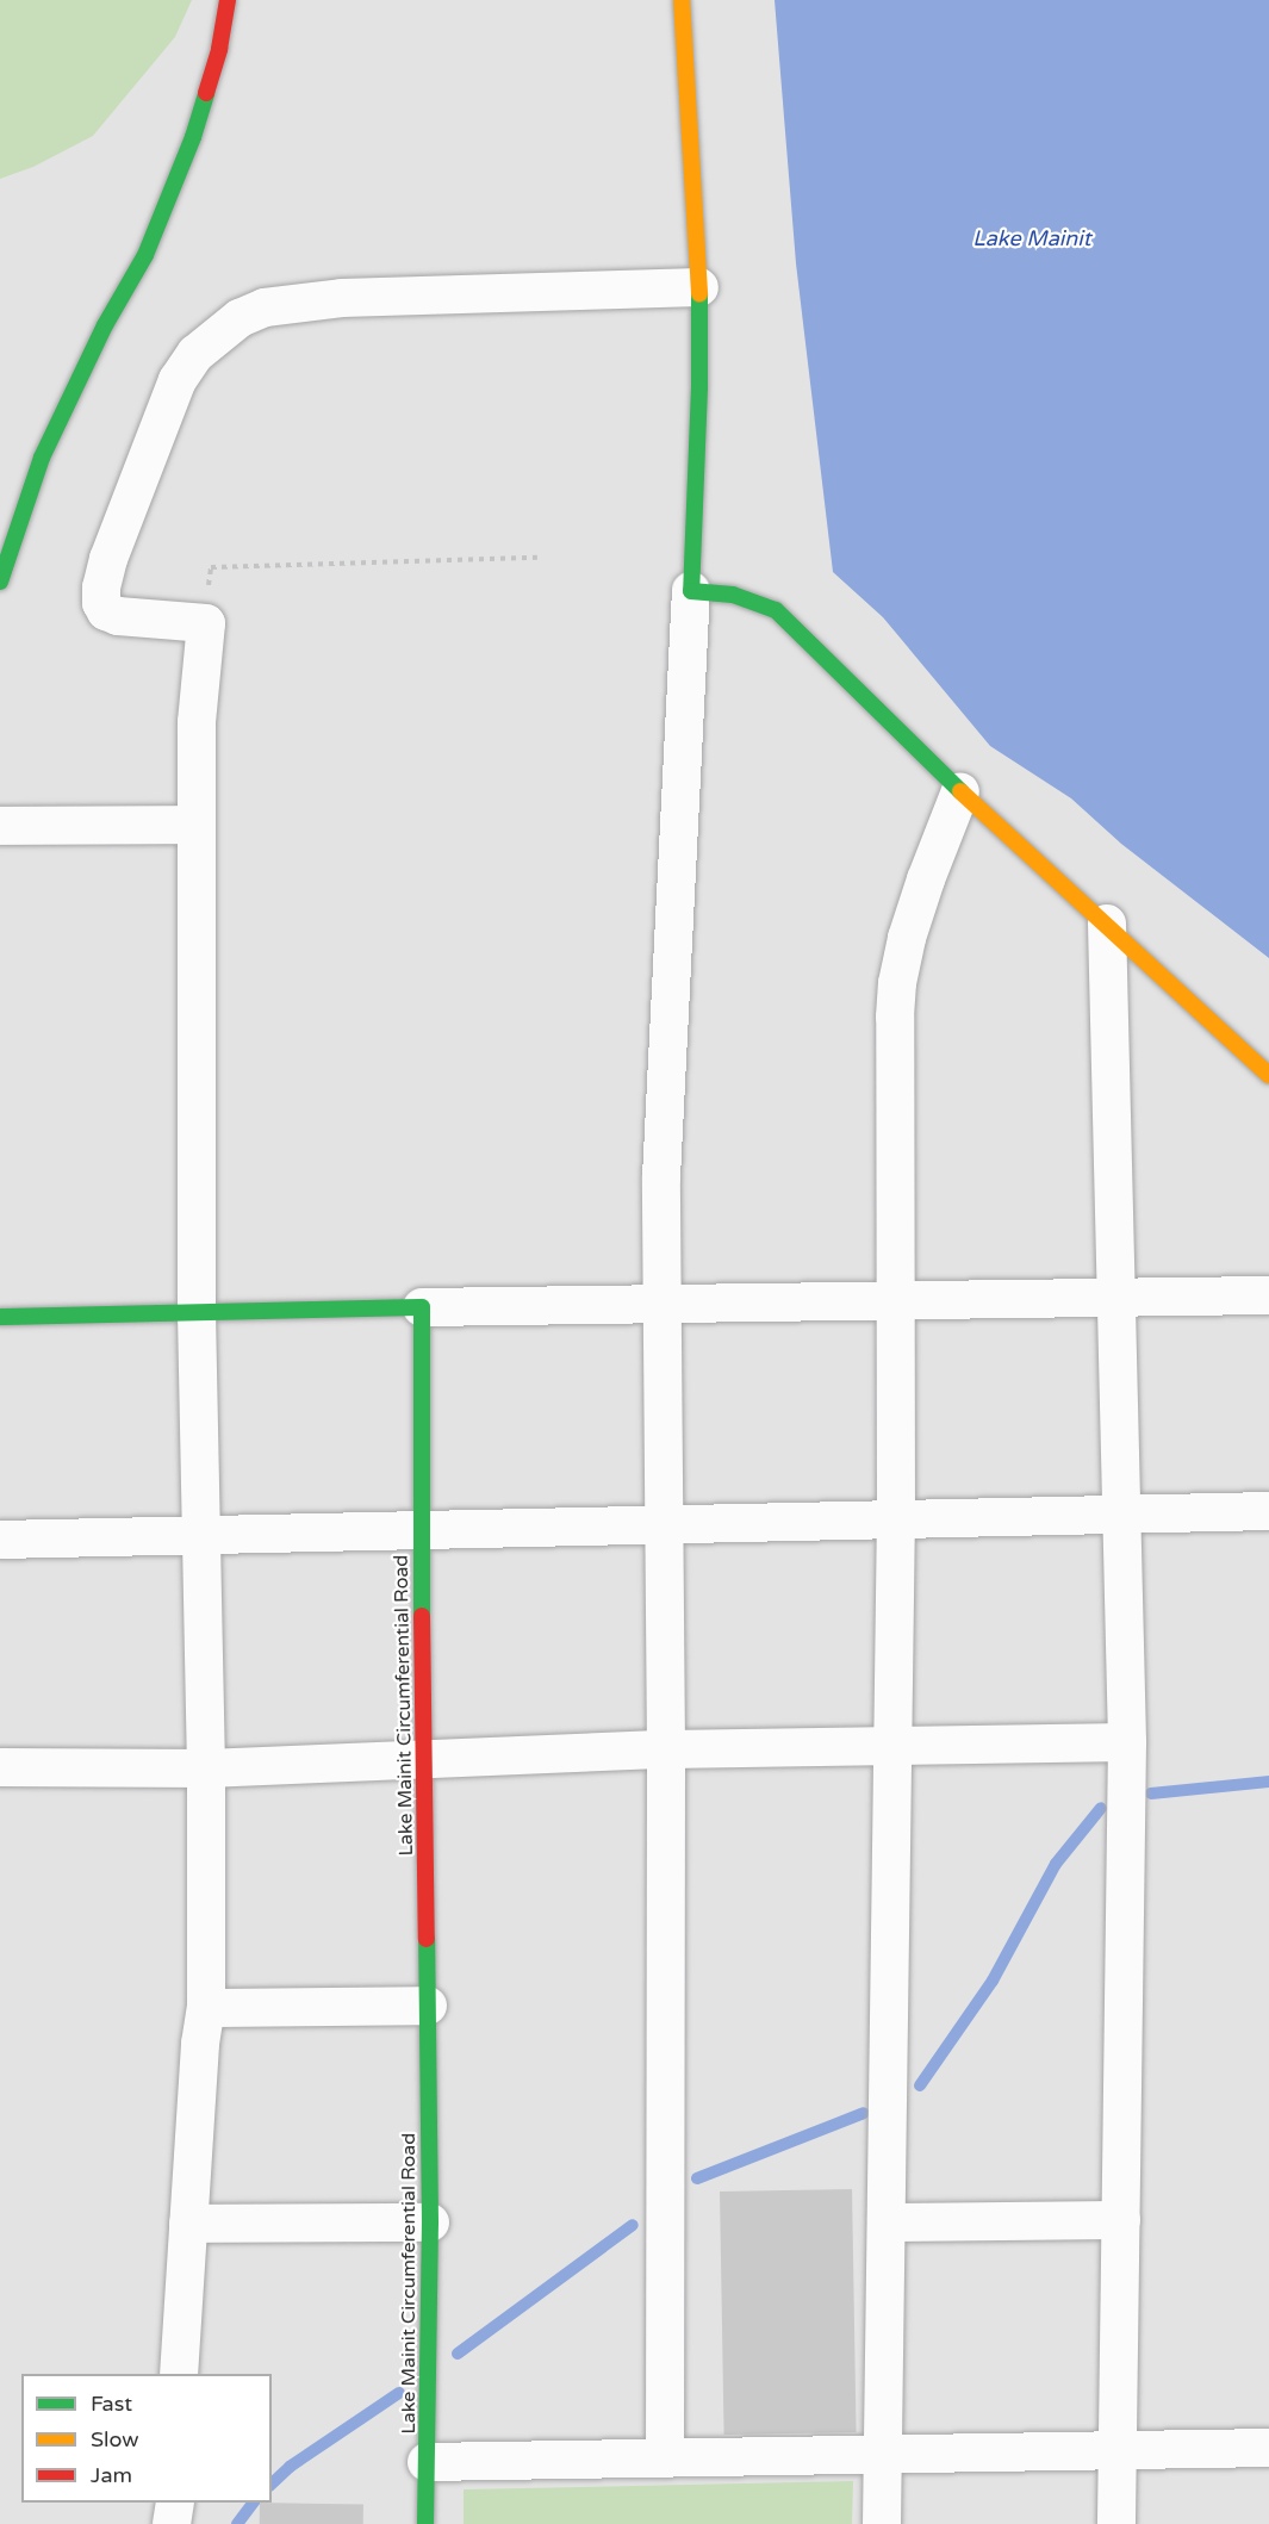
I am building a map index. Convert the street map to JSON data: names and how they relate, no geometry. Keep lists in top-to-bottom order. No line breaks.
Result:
{"streets":{"main road":["Lake Mainit Circumferential Road"]},"water":["Lake Mainit"],"legend":["Fast","Slow","Jam"]}
